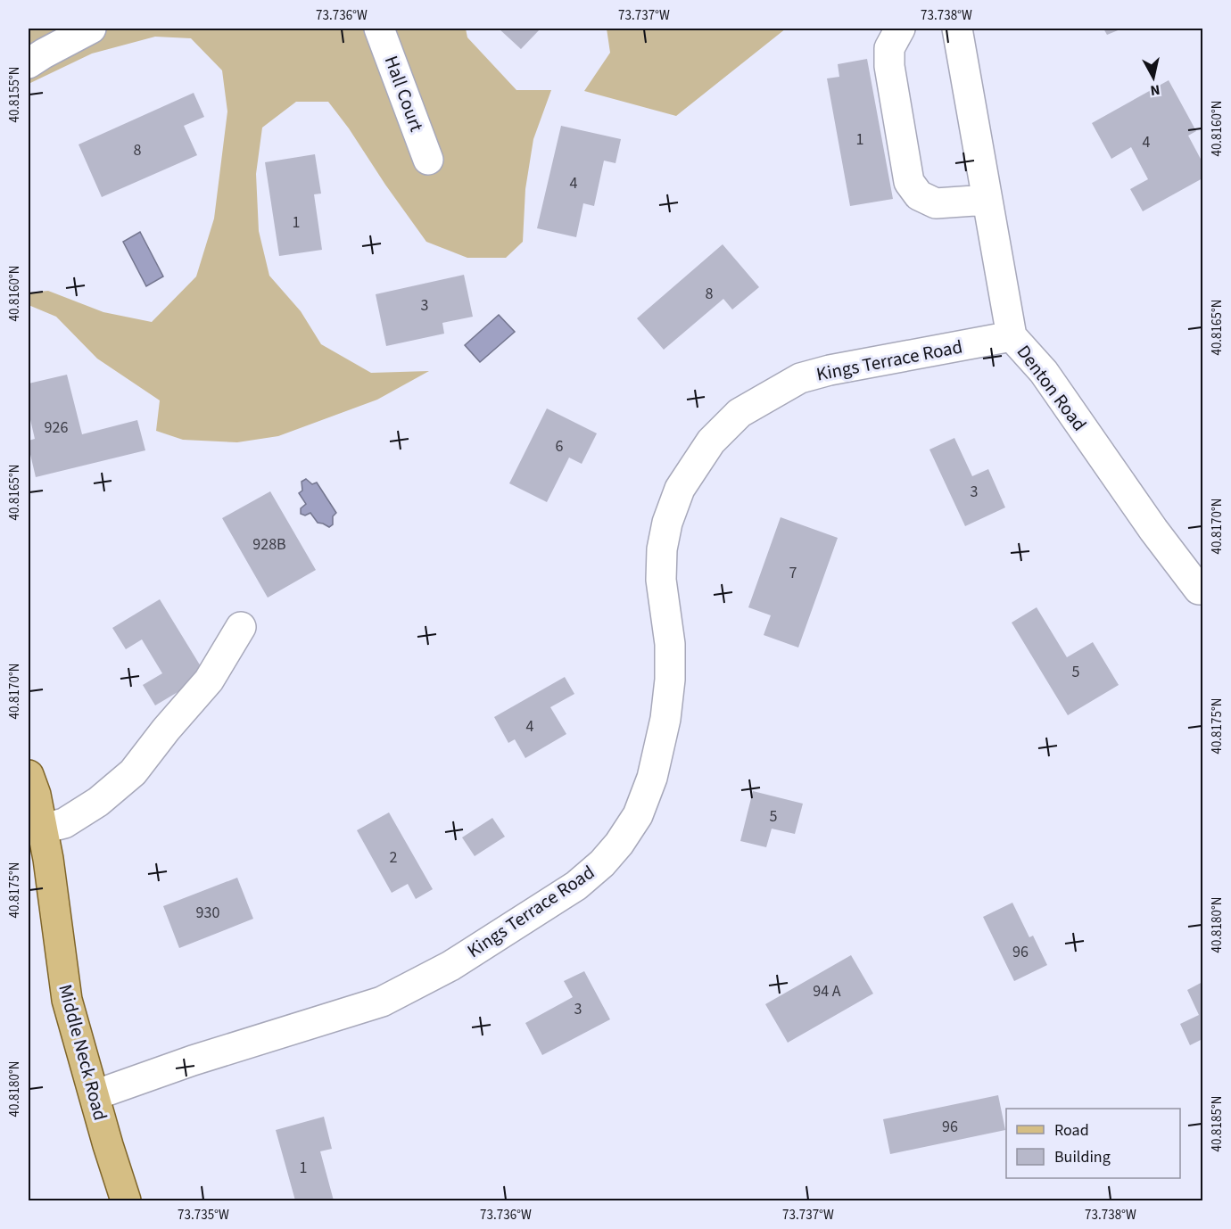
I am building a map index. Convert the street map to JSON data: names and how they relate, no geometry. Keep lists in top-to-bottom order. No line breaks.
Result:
{"streets":{"main road":["Middle Neck Road"],"street":["Hall Court","Kings Terrace Road","Denton Road"]},"crossings":[["Kings Terrace Road","Denton Road"],["Kings Terrace Road","Middle Neck Road"]],"house_numbers":["1","4","8","4","1","8","3","926","6","3","928B","7","5","4","5","2","930","96","94 A","3","96","1"],"legend":["Road","Building"],"north":"bottom","coordinates":["73.736°W","73.737°W","73.738°W","40.8155°N","40.8160°N","40.8165°N","40.8170°N","40.8175°N","40.8180°N","40.8185°N","73.735°W"]}
